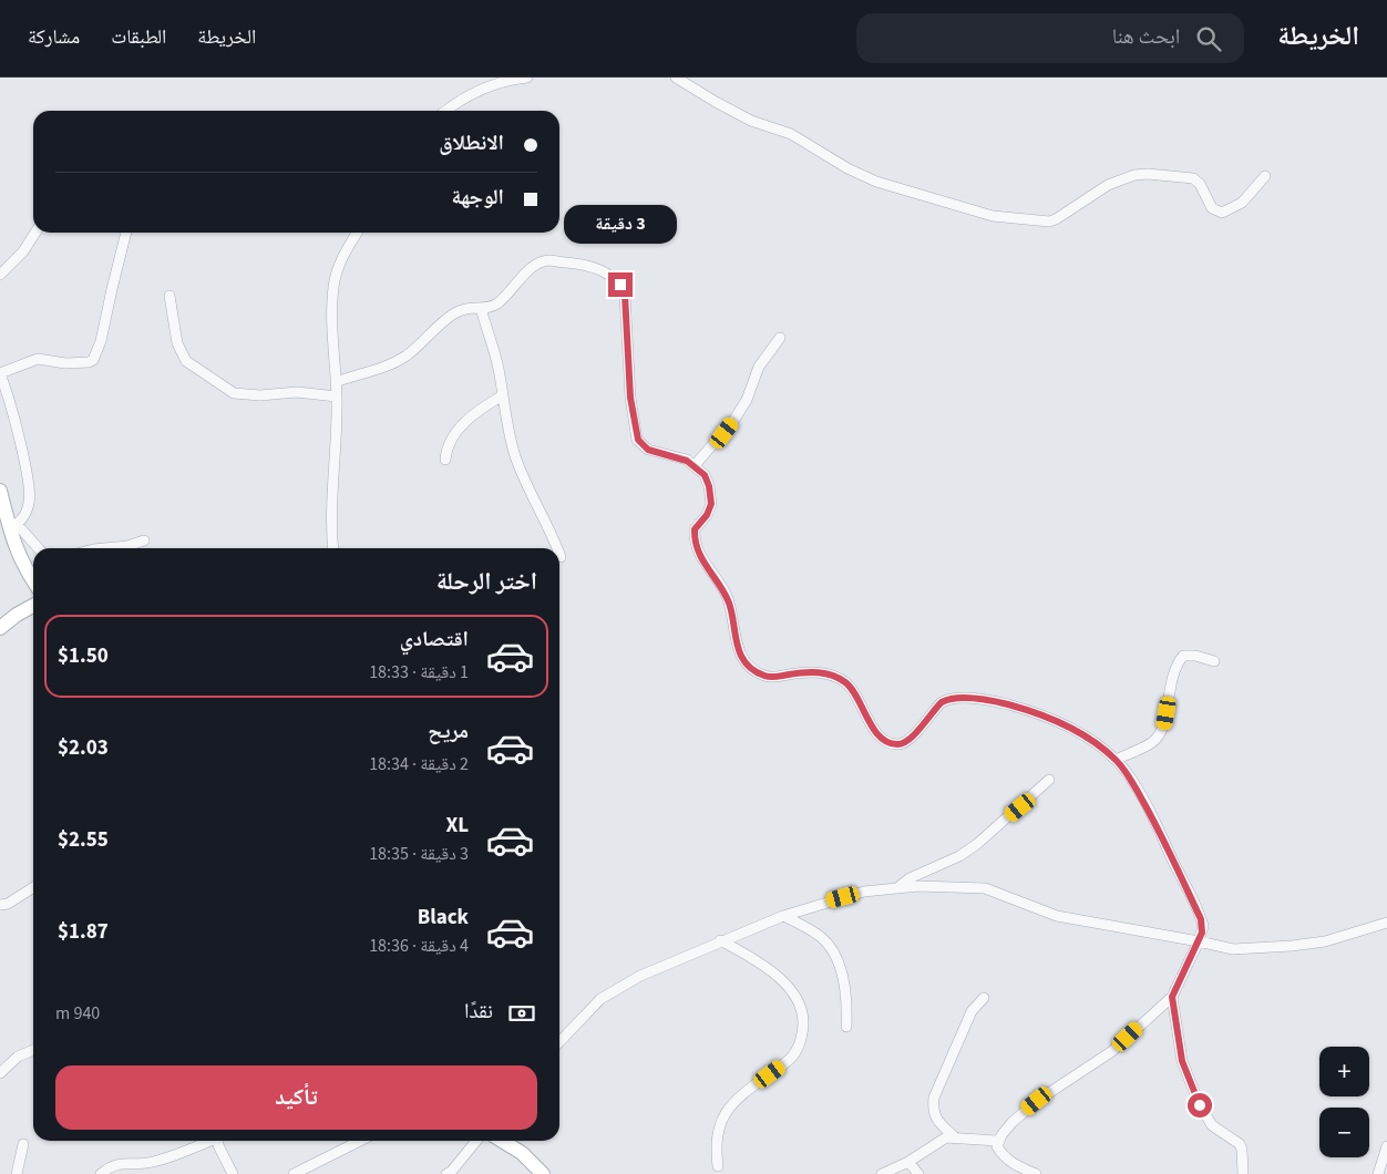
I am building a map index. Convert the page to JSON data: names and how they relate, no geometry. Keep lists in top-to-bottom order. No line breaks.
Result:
{"page":{"header":"الخريطة","search":"ابحث هنا","nav":["الخريطة","الطبقات","مشاركة"],"banner":["الانطلاق","الوجهة"],"bubble":"3 دقيقة","heading":"اختر الرحلة","list":[{"name":"اقتصادي","note":"1 دقيقة · 18:33","value":"$1.50"},{"name":"مريح","note":"2 دقيقة · 18:34","value":"$2.03"},{"name":"XL","note":"3 دقيقة · 18:35","value":"$2.55"},{"name":"Black","note":"4 دقيقة · 18:36","value":"$1.87"}],"pay":["نقدًا","940 m"],"map_buttons":["+","−"],"buttons":"تأكيد"}}
